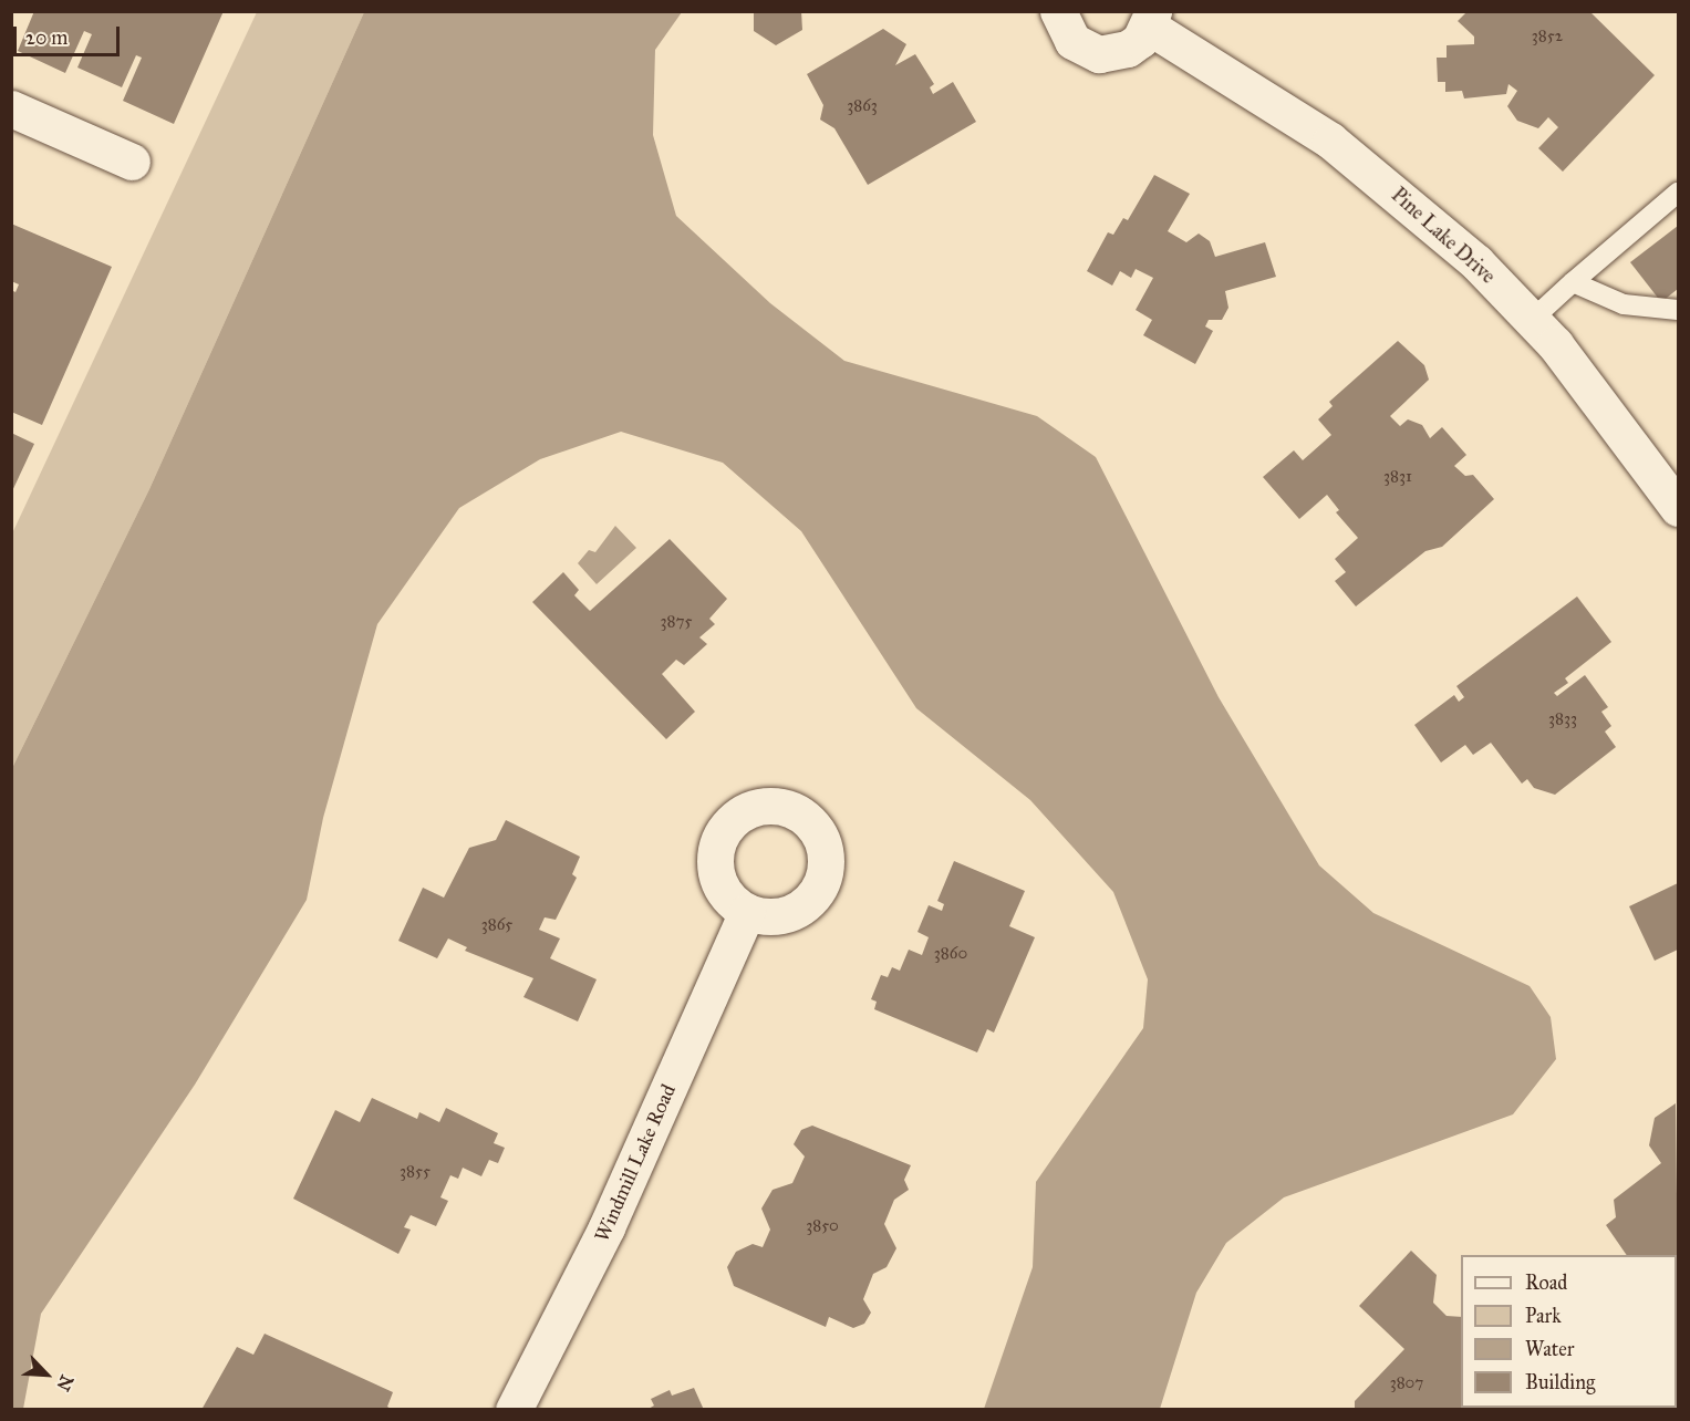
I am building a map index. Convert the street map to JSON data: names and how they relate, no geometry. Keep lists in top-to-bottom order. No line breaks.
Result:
{"streets":{"street":["Pine Lake Drive","Windmill Lake Road"]},"house_numbers":["3852","3863","3831","3875","3833","3865","3860","3855","3850","3807"],"legend":["Road","Park","Water","Building"],"scale_bar":"20 m","north":"bottom right"}
